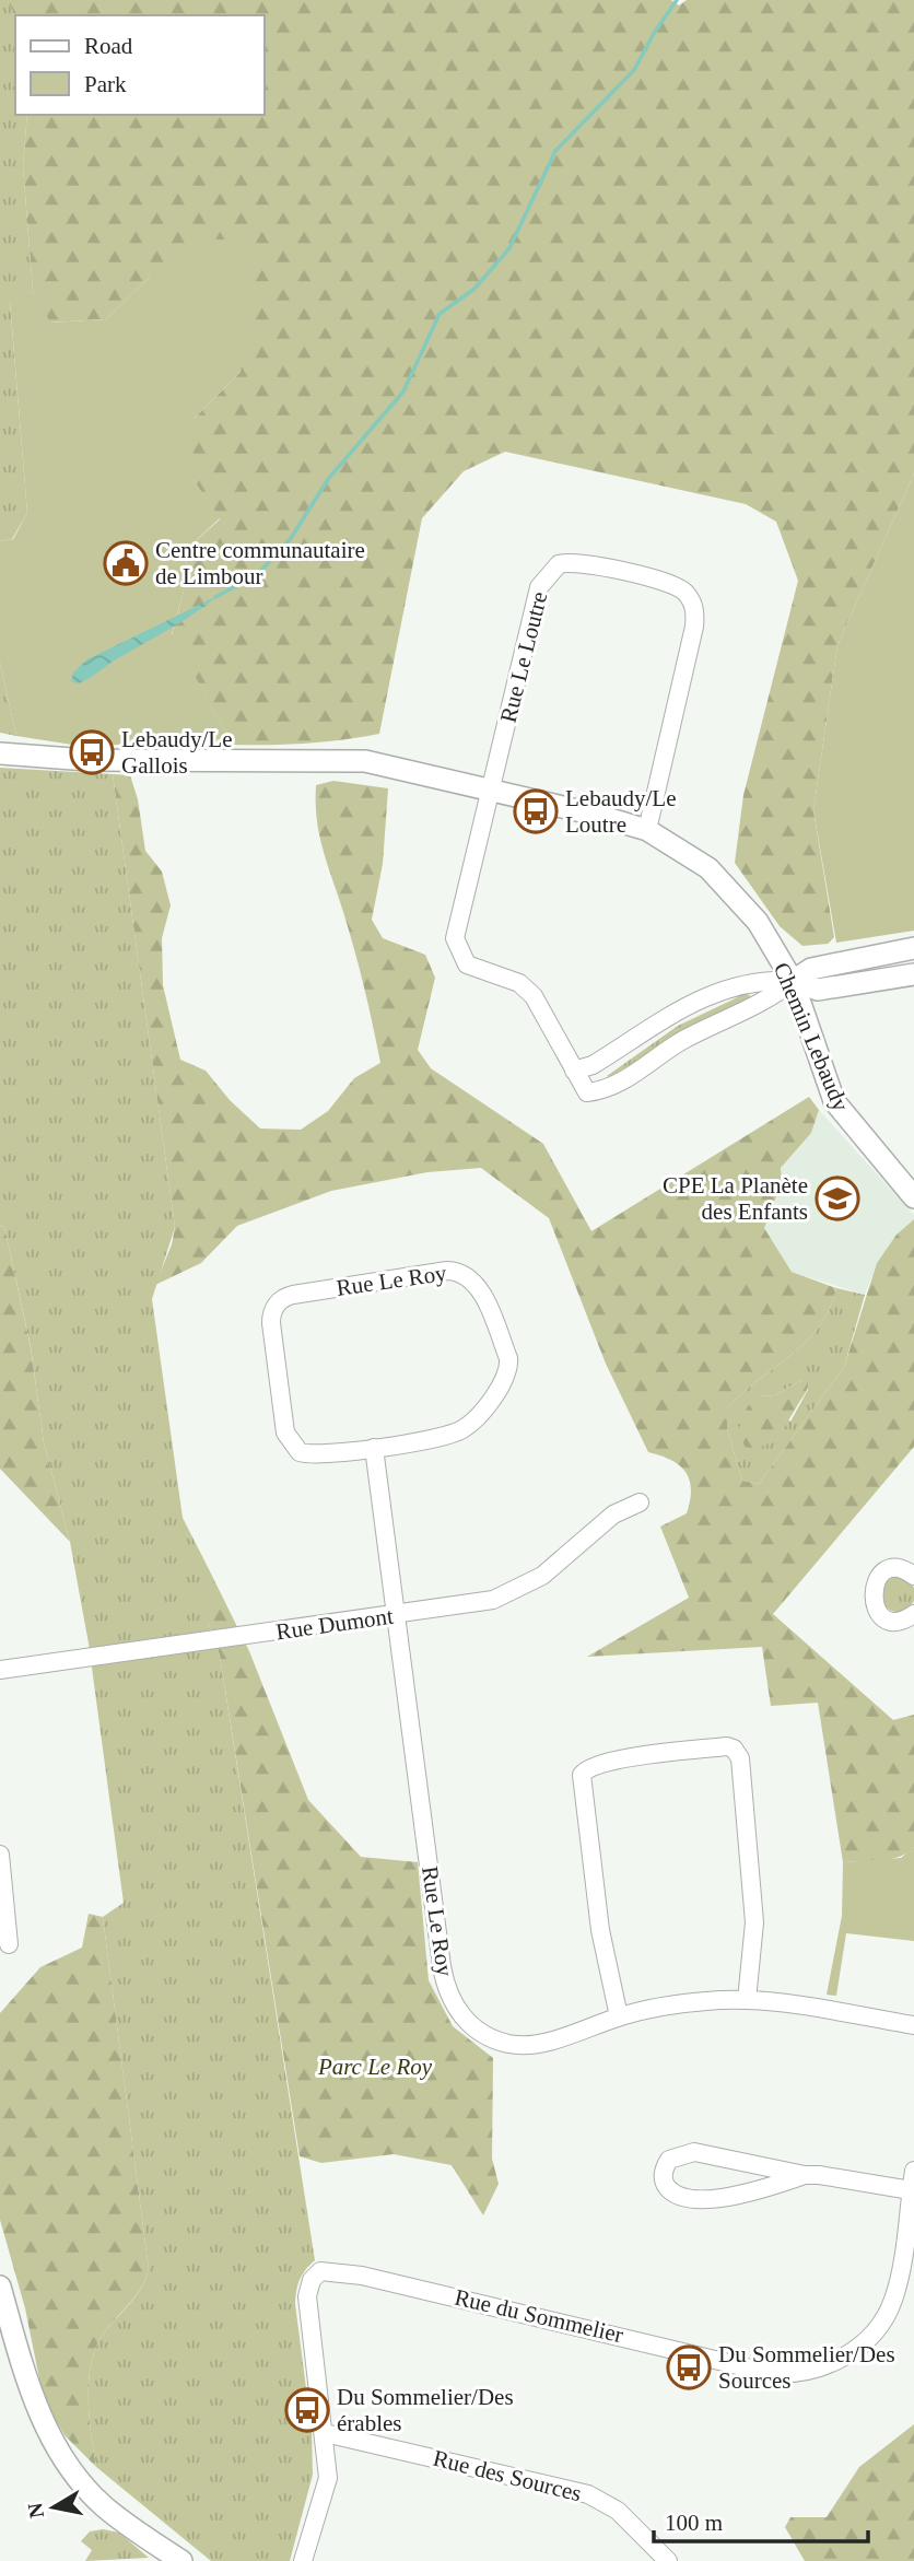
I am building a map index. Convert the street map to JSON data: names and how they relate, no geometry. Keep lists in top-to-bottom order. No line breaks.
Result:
{"streets":{"street":["Rue Le Loutre","Chemin Lebaudy","Rue Le Roy","Rue Dumont","Rue du Sommelier","Rue des Sources"]},"crossings":[["Rue Le Loutre","Chemin Lebaudy"],["Rue Le Roy","Rue Dumont"],["Rue du Sommelier","Rue des Sources"]],"parks":["Parc Le Roy"],"places":{"public building":["Centre communautaire de Limbour"],"bus stop":["Lebaudy/Le Gallois","Lebaudy/Le Loutre","Du Sommelier/Des Sources","Du Sommelier/Des érables"],"school or university":["CPE La Planète des Enfants"]},"legend":["Road","Park"],"scale_bar":"100 m","north":"left"}
